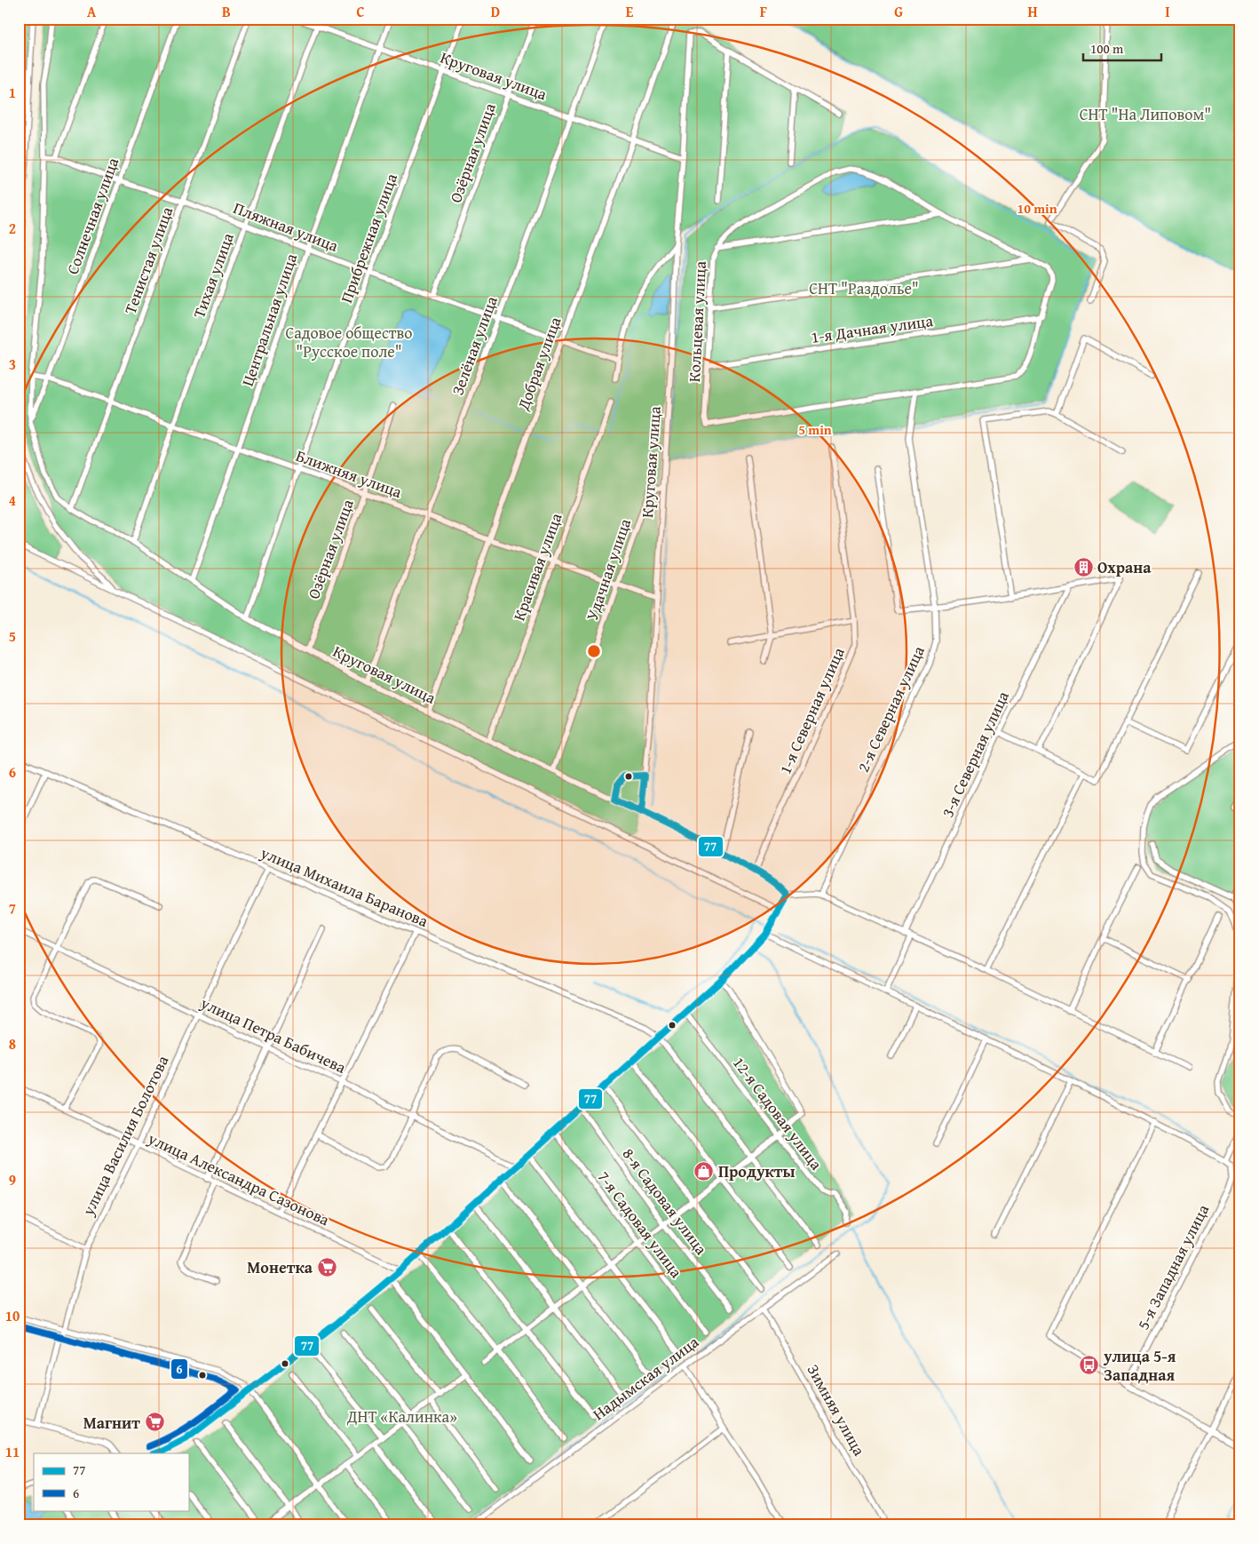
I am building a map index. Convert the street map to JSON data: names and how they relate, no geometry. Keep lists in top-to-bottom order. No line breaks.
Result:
{"streets":{"street":["Круговая улица","Озёрная улица","Солнечная улица","Пляжная улица","Прибрежная улица","Тенистая улица","Тихая улица","Центральная улица","Кольцевая улица","1-я Дачная улица","Зелёная улица","Добрая улица","Ближняя улица","Красивая улица","Удачная улица","2-я Северная улица","1-я Северная улица","3-я Северная улица","улица Михаила Баранова","улица Петра Бабичева","12-я Садовая улица","улица Василия Болотова","улица Александра Сазонова","8-я Садовая улица","7-я Садовая улица","5-я Западная улица","Надымская улица","Зимняя улица"]},"crossings":[["Круговая улица","Озёрная улица"],["Круговая улица","Солнечная улица"],["Круговая улица","Пляжная улица"],["Круговая улица","Прибрежная улица"],["Круговая улица","Тенистая улица"],["Круговая улица","Тихая улица"],["Круговая улица","Центральная улица"],["Круговая улица","Зелёная улица"],["Круговая улица","Добрая улица"],["Круговая улица","Ближняя улица"],["Круговая улица","Красивая улица"],["Круговая улица","Удачная улица"],["Озёрная улица","Пляжная улица"],["Озёрная улица","Ближняя улица"],["Солнечная улица","Пляжная улица"],["Солнечная улица","Ближняя улица"],["Пляжная улица","Прибрежная улица"],["Пляжная улица","Тенистая улица"],["Пляжная улица","Тихая улица"],["Пляжная улица","Центральная улица"],["Пляжная улица","Зелёная улица"],["Пляжная улица","Добрая улица"],["Прибрежная улица","Ближняя улица"],["Тенистая улица","Ближняя улица"],["Тихая улица","Ближняя улица"],["Центральная улица","Ближняя улица"],["Кольцевая улица","1-я Дачная улица"],["Кольцевая улица","2-я Северная улица"],["Зелёная улица","Ближняя улица"],["Добрая улица","Ближняя улица"],["Ближняя улица","Красивая улица"],["Ближняя улица","Удачная улица"],["улица Михаила Баранова","улица Василия Болотова"],["улица Петра Бабичева","улица Василия Болотова"],["улица Василия Болотова","улица Александра Сазонова"],["Надымская улица","Зимняя улица"]],"parks":["СНТ \"На Липовом\"","СНТ \"Раздолье\"","Садовое общество \"Русское поле\"","ДНТ «Калинка»"],"places":{"building":["Охрана"],"shop":["Продукты"],"supermarket":["Монетка","Магнит"],"bus stop":["улица 5-я Западная"]},"lines":["transit line 77","transit line 6"],"legend":["77","6"],"scale_bar":"100 m","grid":{"columns":["A","B","C","D","E","F","G","H","I"],"rows":["1","2","3","4","5","6","7","8","9","10","11"]},"rings":["10 min","5 min"]}
